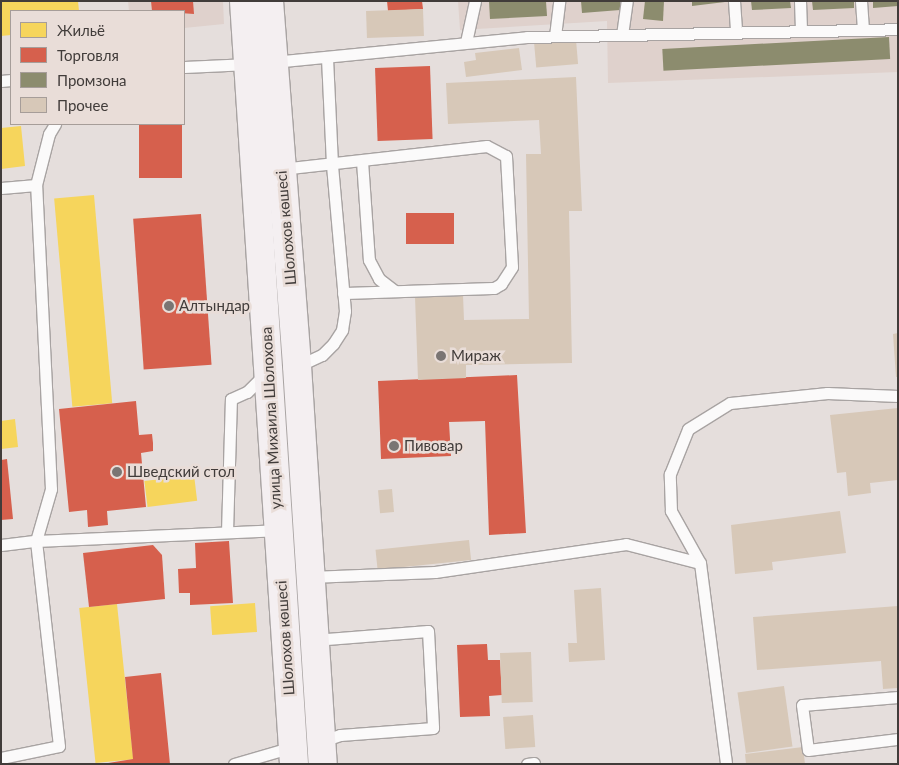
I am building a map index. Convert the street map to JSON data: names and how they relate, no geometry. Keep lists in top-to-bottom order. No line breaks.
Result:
{"streets":{"highway":["Шолохов көшесі","улица Михаила Шолохова"]},"crossings":[["Шолохов көшесі","улица Михаила Шолохова"]],"places":["Алтындар","Мираж","Пивовар","Шведский стол"],"legend":["Жильё","Торговля","Промзона","Прочее"]}
